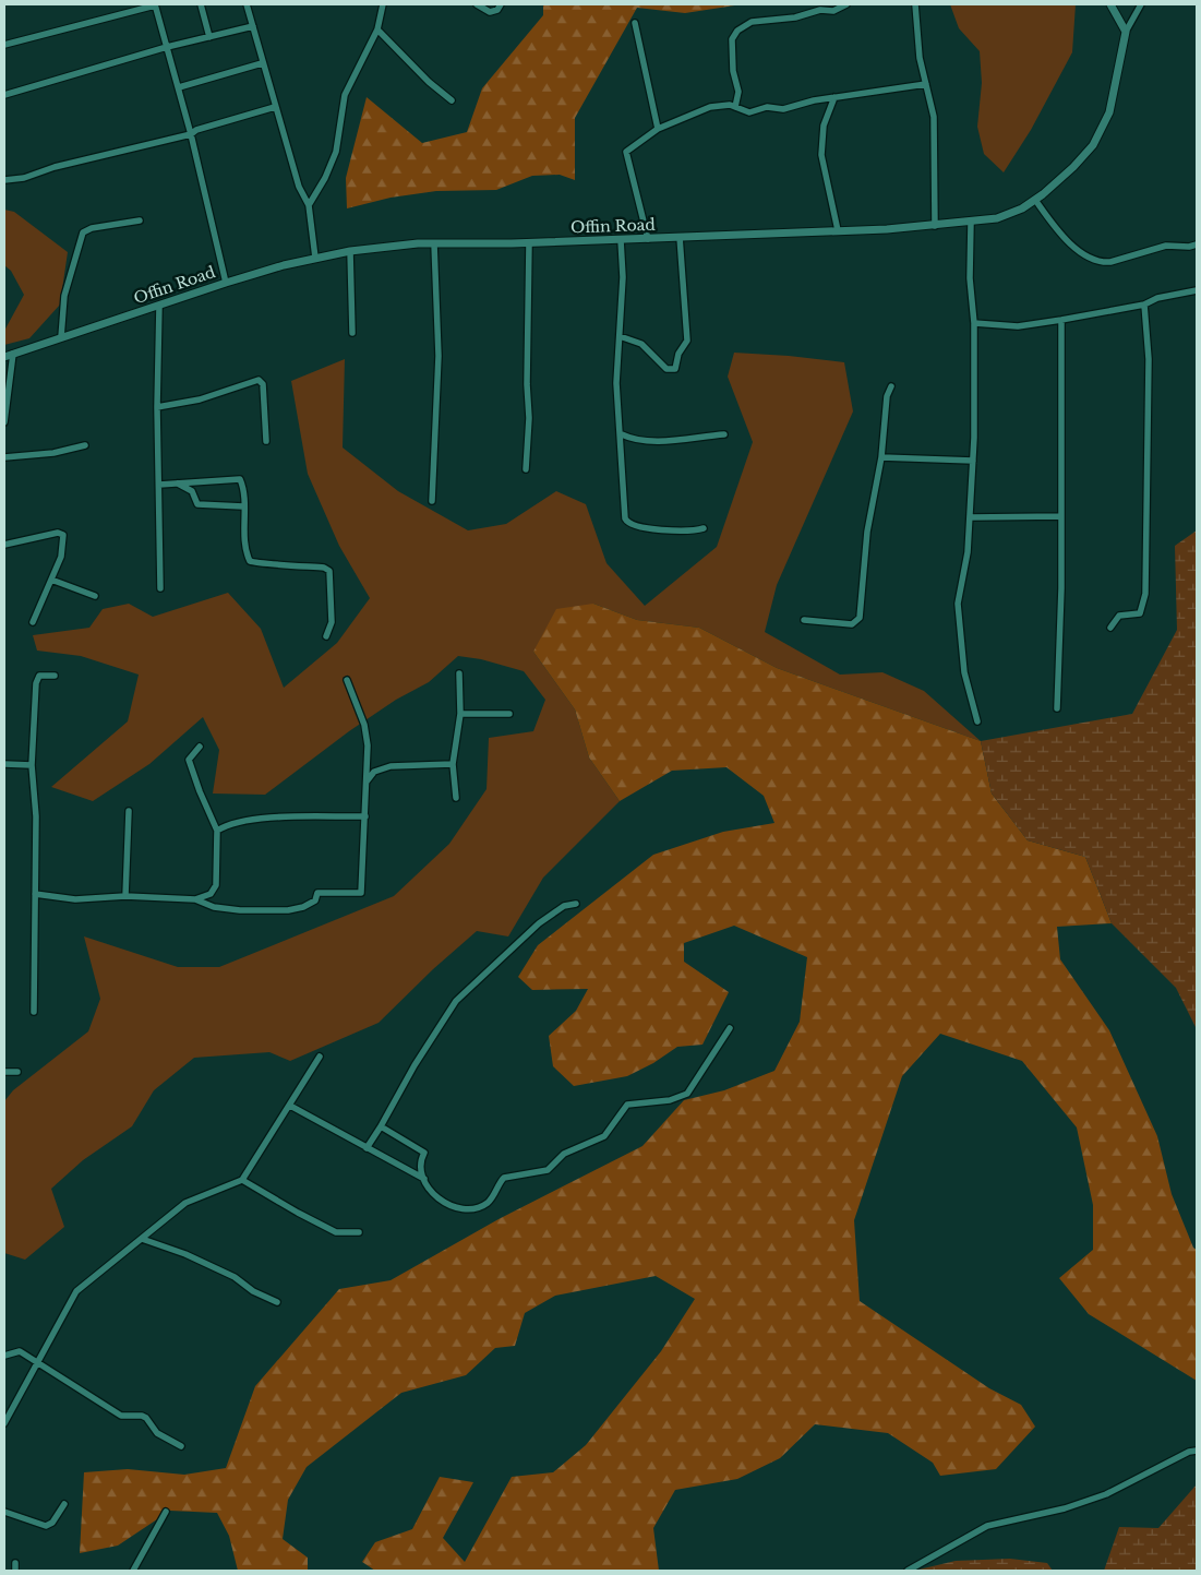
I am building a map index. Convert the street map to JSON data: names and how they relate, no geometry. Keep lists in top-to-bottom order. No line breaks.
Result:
{"streets":{"street":["Offin Road"]}}
